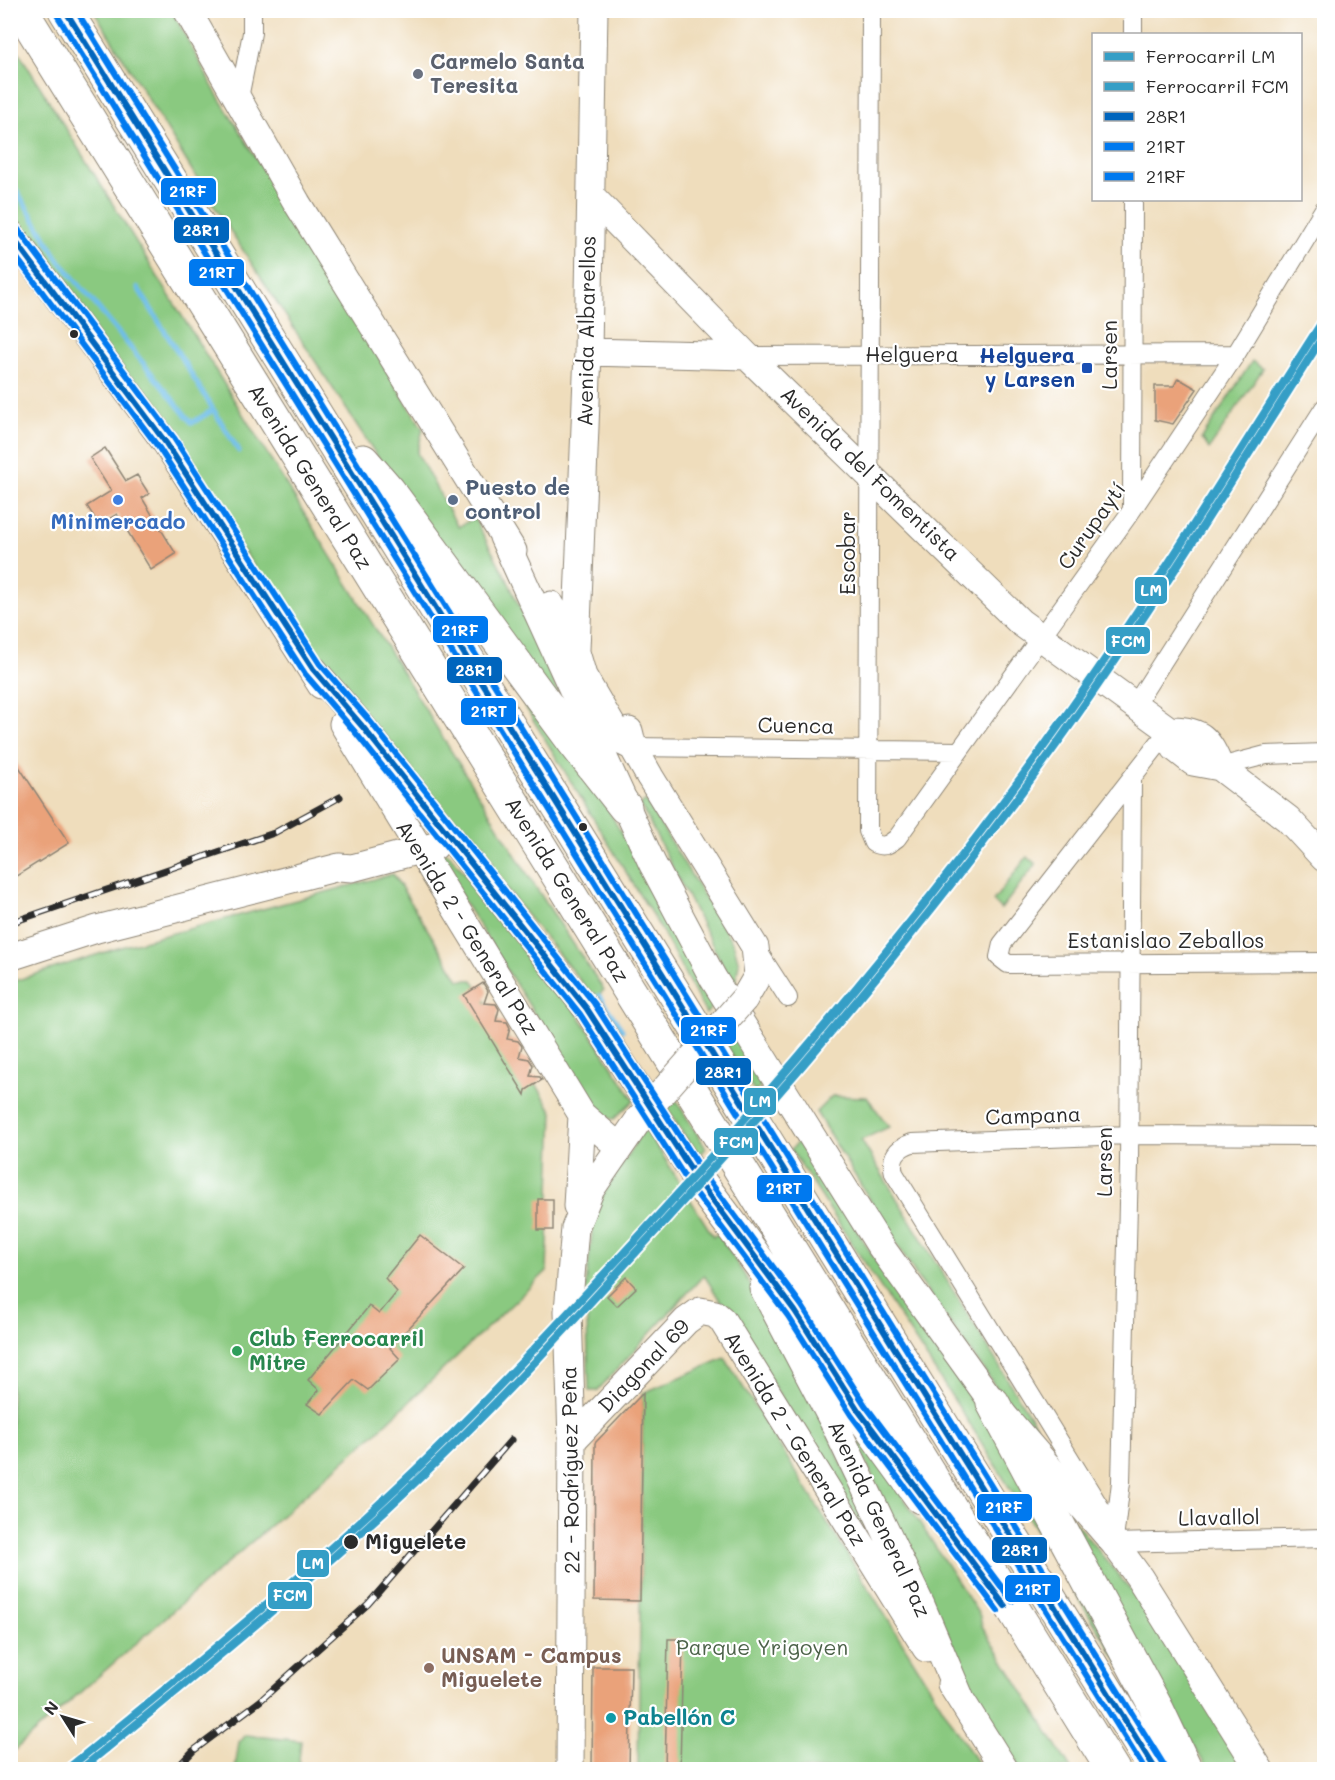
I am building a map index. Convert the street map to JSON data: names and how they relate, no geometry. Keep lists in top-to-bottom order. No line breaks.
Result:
{"streets":{"highway":["Avenida General Paz"],"street":["Avenida Albarellos","Helguera","Larsen","Avenida del Fomentista","Curupaytí","Escobar","Cuenca","Avenida 2 - General Paz","Estanislao Zeballos","Campana","Diagonal 69","22 - Rodríguez Peña","Llavallol"]},"crossings":[["Avenida Albarellos","Helguera"],["Avenida Albarellos","Avenida del Fomentista"],["Helguera","Larsen"],["Helguera","Avenida del Fomentista"],["Helguera","Curupaytí"],["Helguera","Escobar"],["Larsen","Curupaytí"],["Larsen","Estanislao Zeballos"],["Larsen","Campana"],["Larsen","Llavallol"],["Avenida del Fomentista","Curupaytí"],["Avenida del Fomentista","Escobar"],["Avenida General Paz","Avenida 2 - General Paz"],["Curupaytí","Escobar"],["Curupaytí","Cuenca"],["Escobar","Cuenca"],["Avenida 2 - General Paz","Diagonal 69"],["Avenida 2 - General Paz","22 - Rodríguez Peña"],["Campana","Llavallol"],["Diagonal 69","22 - Rodríguez Peña"]],"parks":["Parque Yrigoyen"],"places":{"other":["Carmelo Santa Teresita","Minimercado","Puesto de control","Club Ferrocarril Mitre","Miguelete","UNSAM - Campus Miguelete","Pabellón C"],"transit":["Helguera y Larsen"]},"lines":["transit line 28R1","transit line 21RF","transit line 21RT","rail line LM","rail line FCM"],"legend":["Ferrocarril LM","Ferrocarril FCM","28R1","21RT","21RF"],"north":"top left"}
